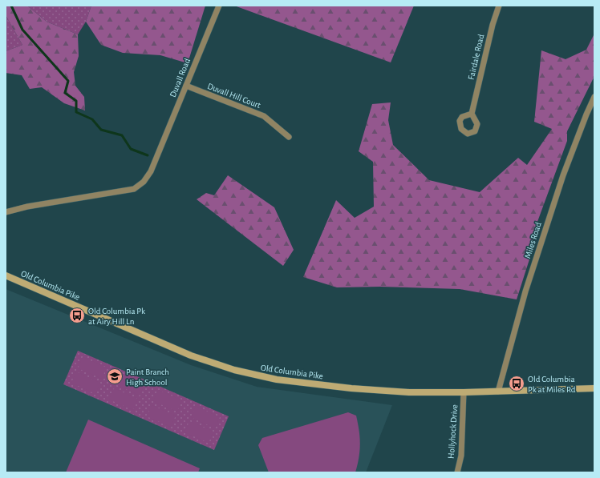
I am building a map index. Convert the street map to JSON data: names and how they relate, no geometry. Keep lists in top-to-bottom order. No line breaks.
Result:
{"streets":{"main road":["Old Columbia Pike"],"street":["Fairdale Road","Duvall Road","Duvall Hill Court","Miles Road","Hollyhock Drive"]},"crossings":[["Duvall Road","Duvall Hill Court"],["Miles Road","Old Columbia Pike"],["Old Columbia Pike","Hollyhock Drive"]],"places":{"bus stop":["Old Columbia Pk at Airy Hill Ln","Old Columbia Pk at Miles Rd"],"school or university":["Paint Branch High School"]}}
